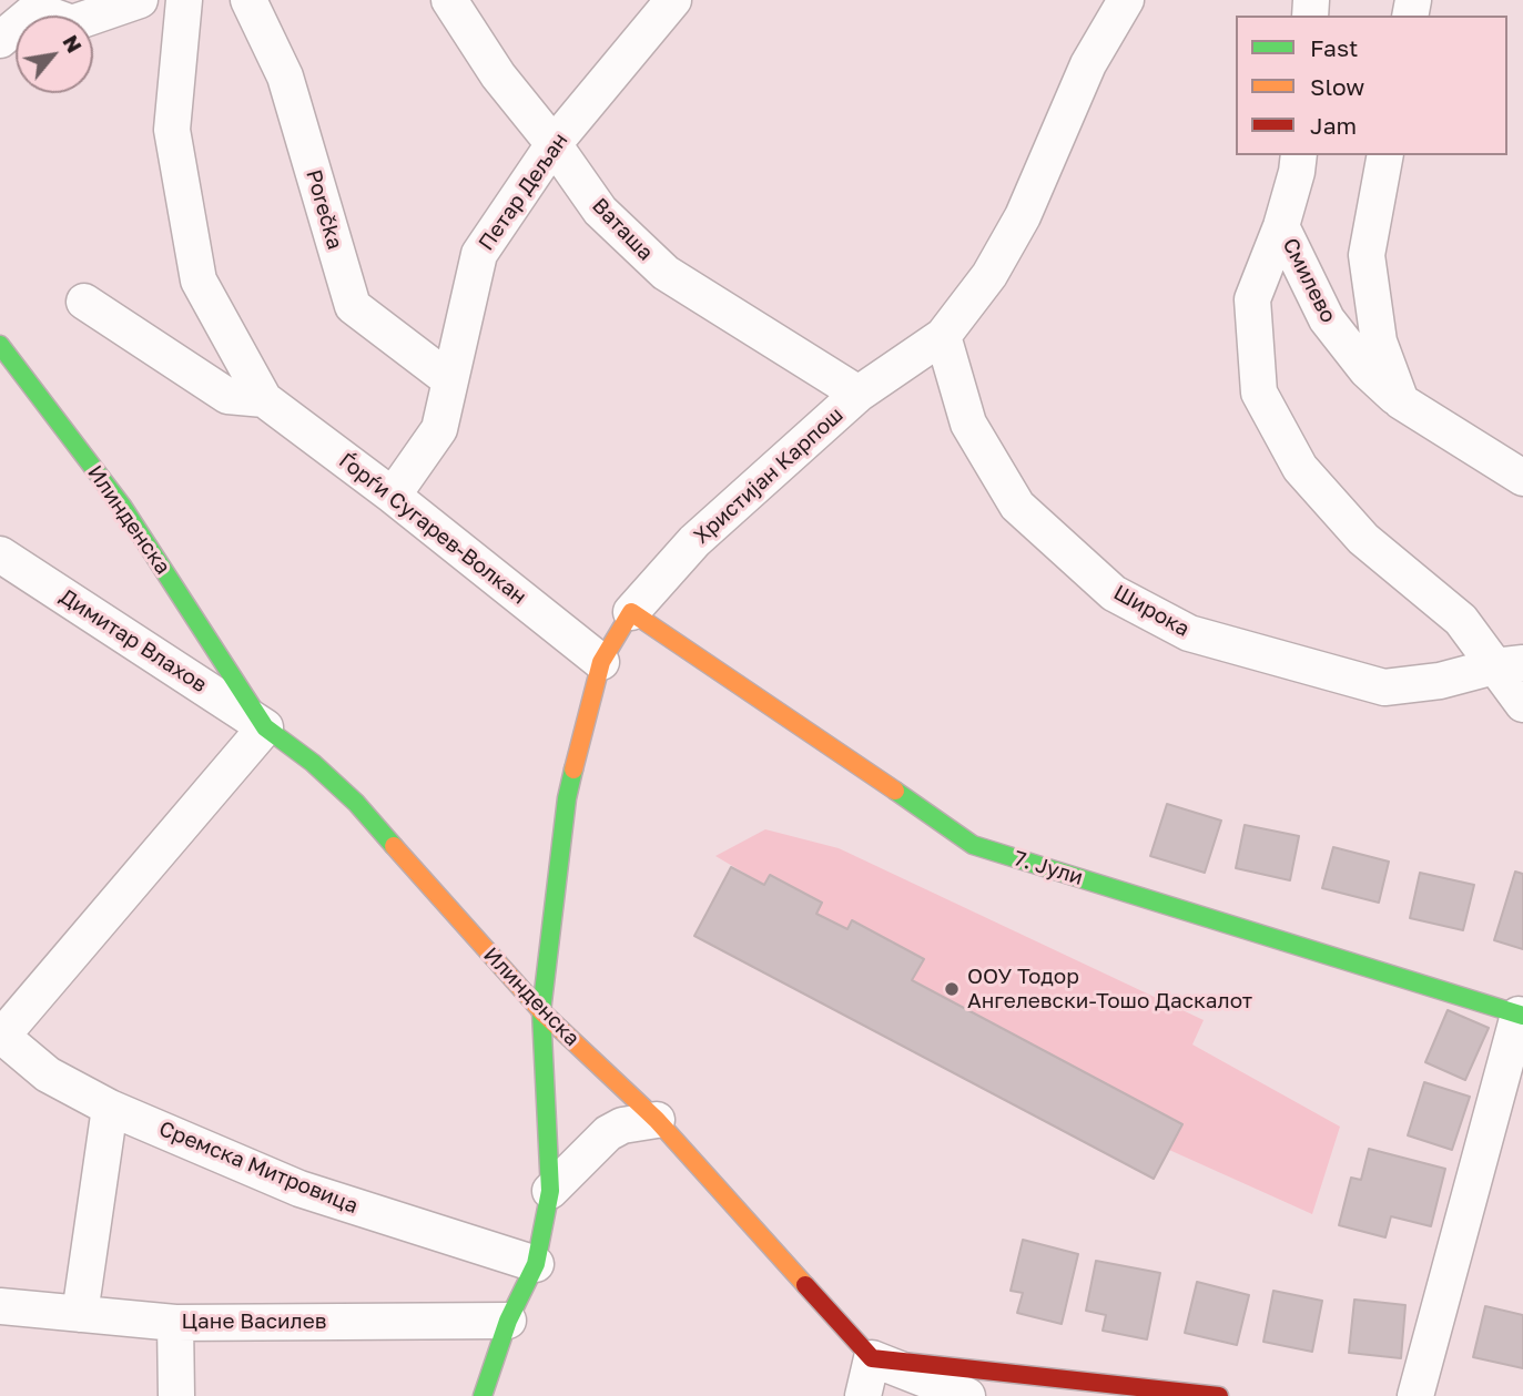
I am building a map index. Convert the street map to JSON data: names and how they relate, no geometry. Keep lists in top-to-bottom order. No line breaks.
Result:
{"streets":{"street":["Петар Дељан","Porečka","Ваташа","Смилево","Христијан Карпош","Илинденска","Ѓорѓи Сугарев-Волкан","Широка","Димитар Влахов","7. Јули","Сремска Митровица","Цане Василев"]},"crossings":[["Петар Дељан","Porečka"],["Петар Дељан","Ваташа"],["Петар Дељан","Ѓорѓи Сугарев-Волкан"],["Ваташа","Христијан Карпош"],["Христијан Карпош","Илинденска"],["Христијан Карпош","Ѓорѓи Сугарев-Волкан"],["Христијан Карпош","Широка"],["Христијан Карпош","7. Јули"],["Христијан Карпош","Сремска Митровица"],["Христијан Карпош","Цане Василев"],["Илинденска","Димитар Влахов"]],"places":["ООУ Тодор Ангелевски-Тошо Даскалот"],"legend":["Fast","Slow","Jam"],"north":"top right"}
